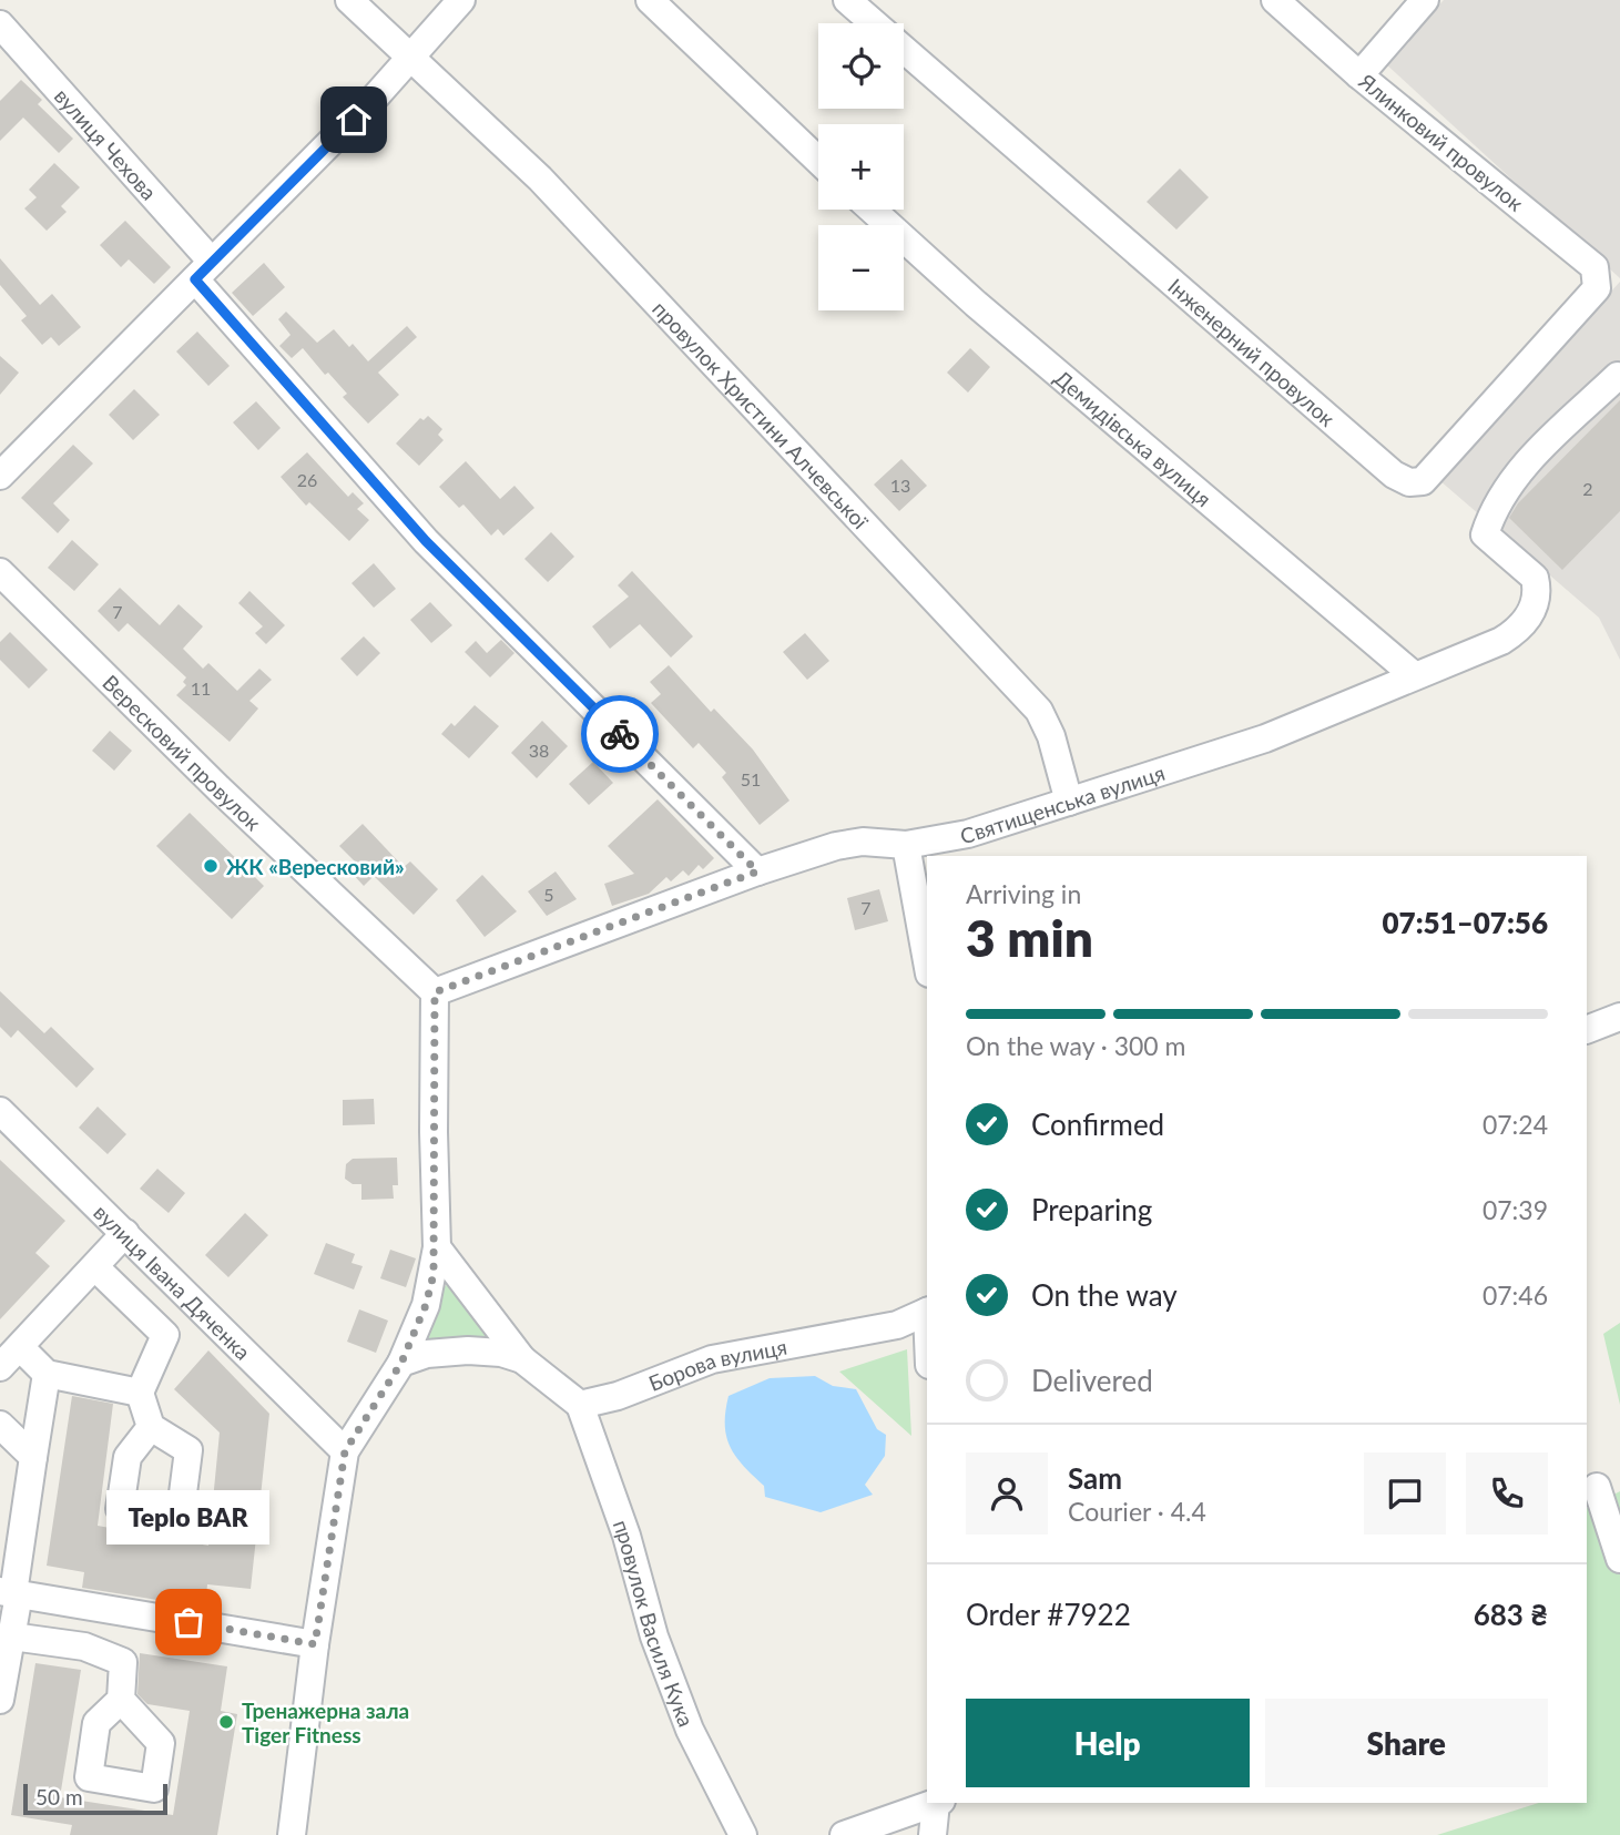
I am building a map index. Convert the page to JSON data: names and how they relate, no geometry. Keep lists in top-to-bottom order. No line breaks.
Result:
{"streets":{"street":["Ялинковий провулок","вулиця Чехова","Інженерний провулок","провулок Христини Алчевської","Демидівська вулиця","Вересковий провулок","Святищенська вулиця","вулиця Івана Дяченка","Борова вулиця","провулок Василя Кука"]},"crossings":[["Ялинковий провулок","Інженерний провулок"],["вулиця Чехова","Святищенська вулиця"],["провулок Христини Алчевської","Святищенська вулиця"],["Демидівська вулиця","Святищенська вулиця"],["Вересковий провулок","Святищенська вулиця"],["Борова вулиця","провулок Василя Кука"]],"places":["ЖК «Вересковий»","Teplo BAR","Тренажерна зала Tiger Fitness"],"house_numbers":["26","13","2","7","11","38","51","5","7"],"scale_bar":"50 m","page":{"map_buttons":["+","−"],"heading":["3 min","Arriving in","07:51–07:56"],"panel":["Sam","Courier · 4.4","Order #7922","683 ₴"],"bar":"On the way · 300 m","list":[["Confirmed","07:24"],["Preparing","07:39"],["On the way","07:46"],"Delivered"],"bubble":"Teplo BAR","buttons":["Help","Share"],"scale":"50 m"}}
